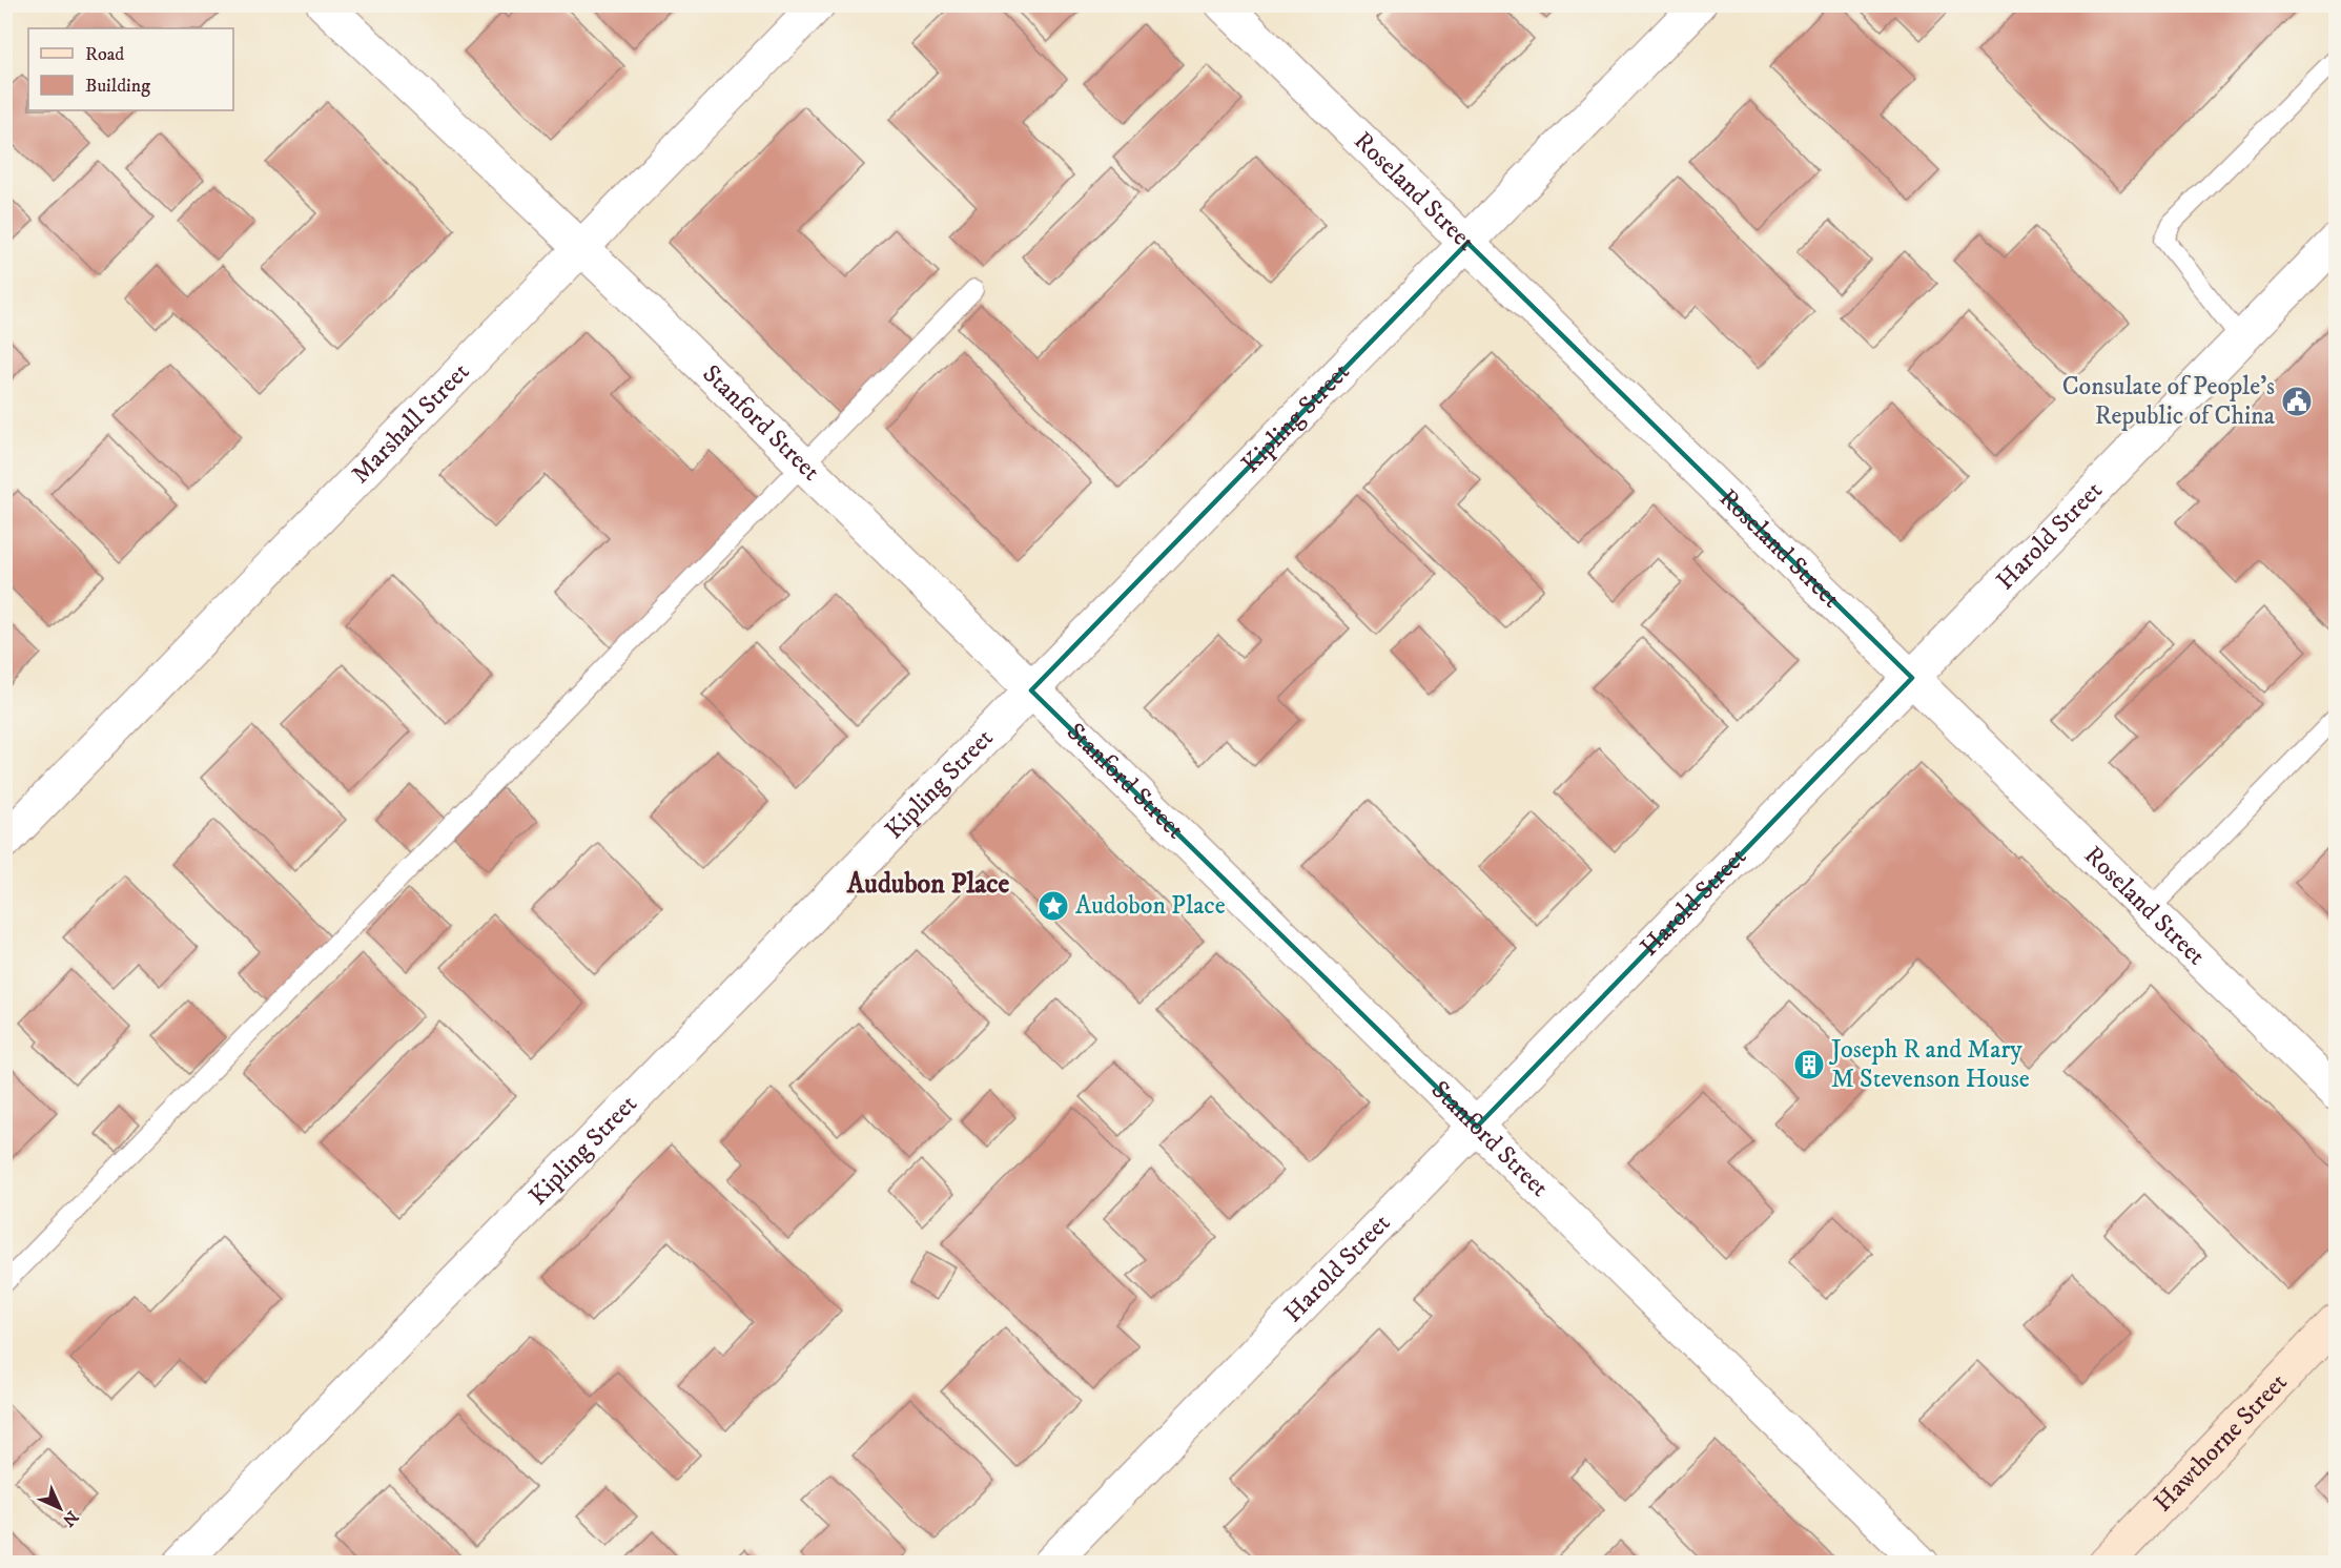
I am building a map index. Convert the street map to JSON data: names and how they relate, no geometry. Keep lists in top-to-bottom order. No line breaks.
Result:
{"streets":{"street":["Roseland Street","Kipling Street","Marshall Street","Stanford Street","Harold Street","Hawthorne Street"]},"crossings":[["Roseland Street","Kipling Street"],["Roseland Street","Harold Street"],["Kipling Street","Stanford Street"],["Marshall Street","Stanford Street"],["Stanford Street","Harold Street"]],"districts":["Audubon Place"],"places":{"public building":["Consulate of People's Republic of China"],"place":["Audobon Place"],"building":["Joseph R and Mary M Stevenson House"]},"legend":["Road","Building"],"north":"bottom right"}
